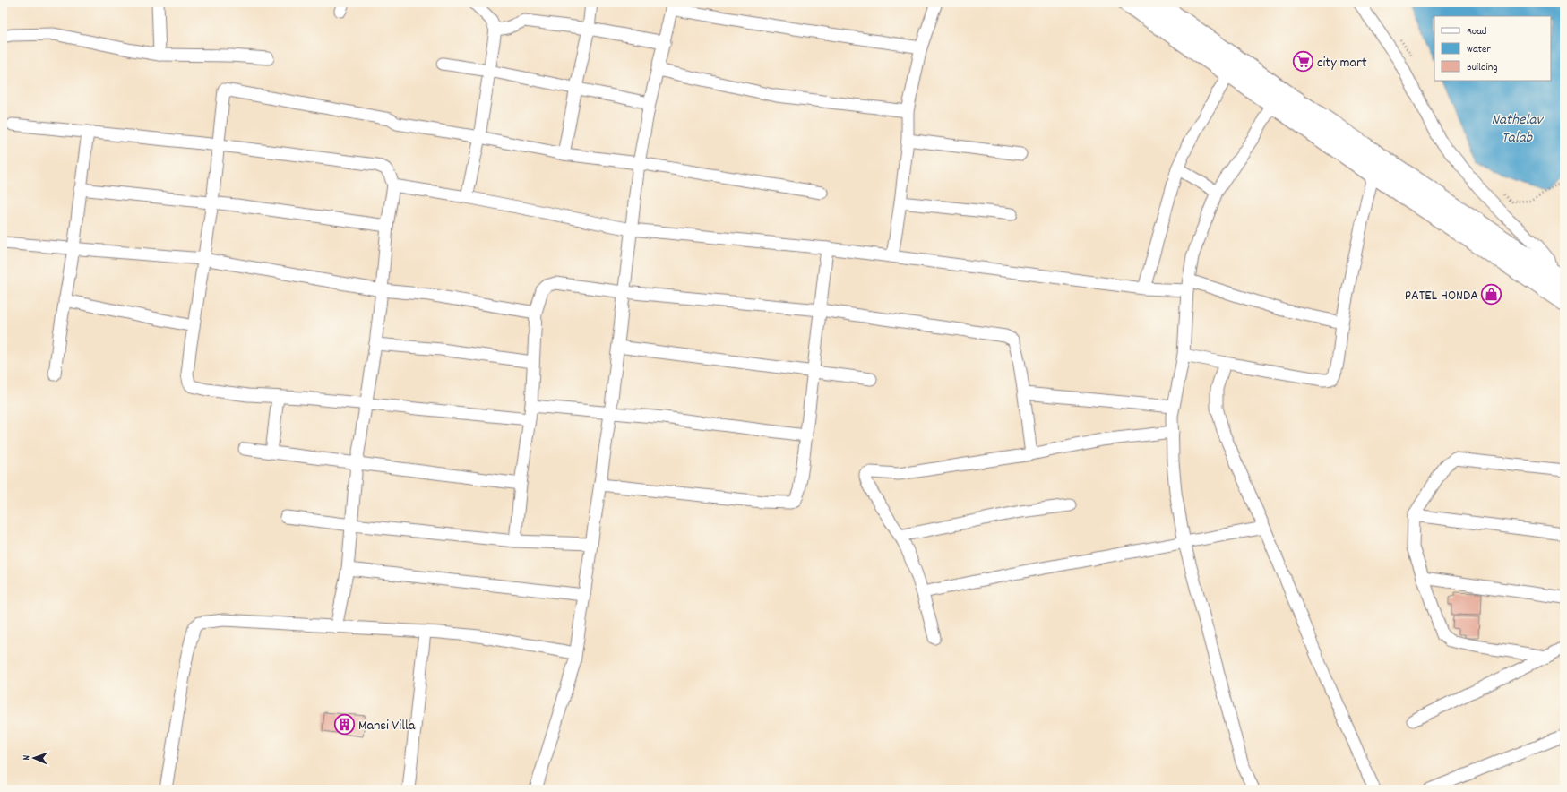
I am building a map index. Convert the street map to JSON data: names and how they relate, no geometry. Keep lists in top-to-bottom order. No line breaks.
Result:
{"water":["Nathelav Talab"],"places":{"supermarket":["city mart"],"shop":["PATEL HONDA"],"building":["Mansi Villa"]},"legend":["Road","Water","Building"],"north":"left"}
